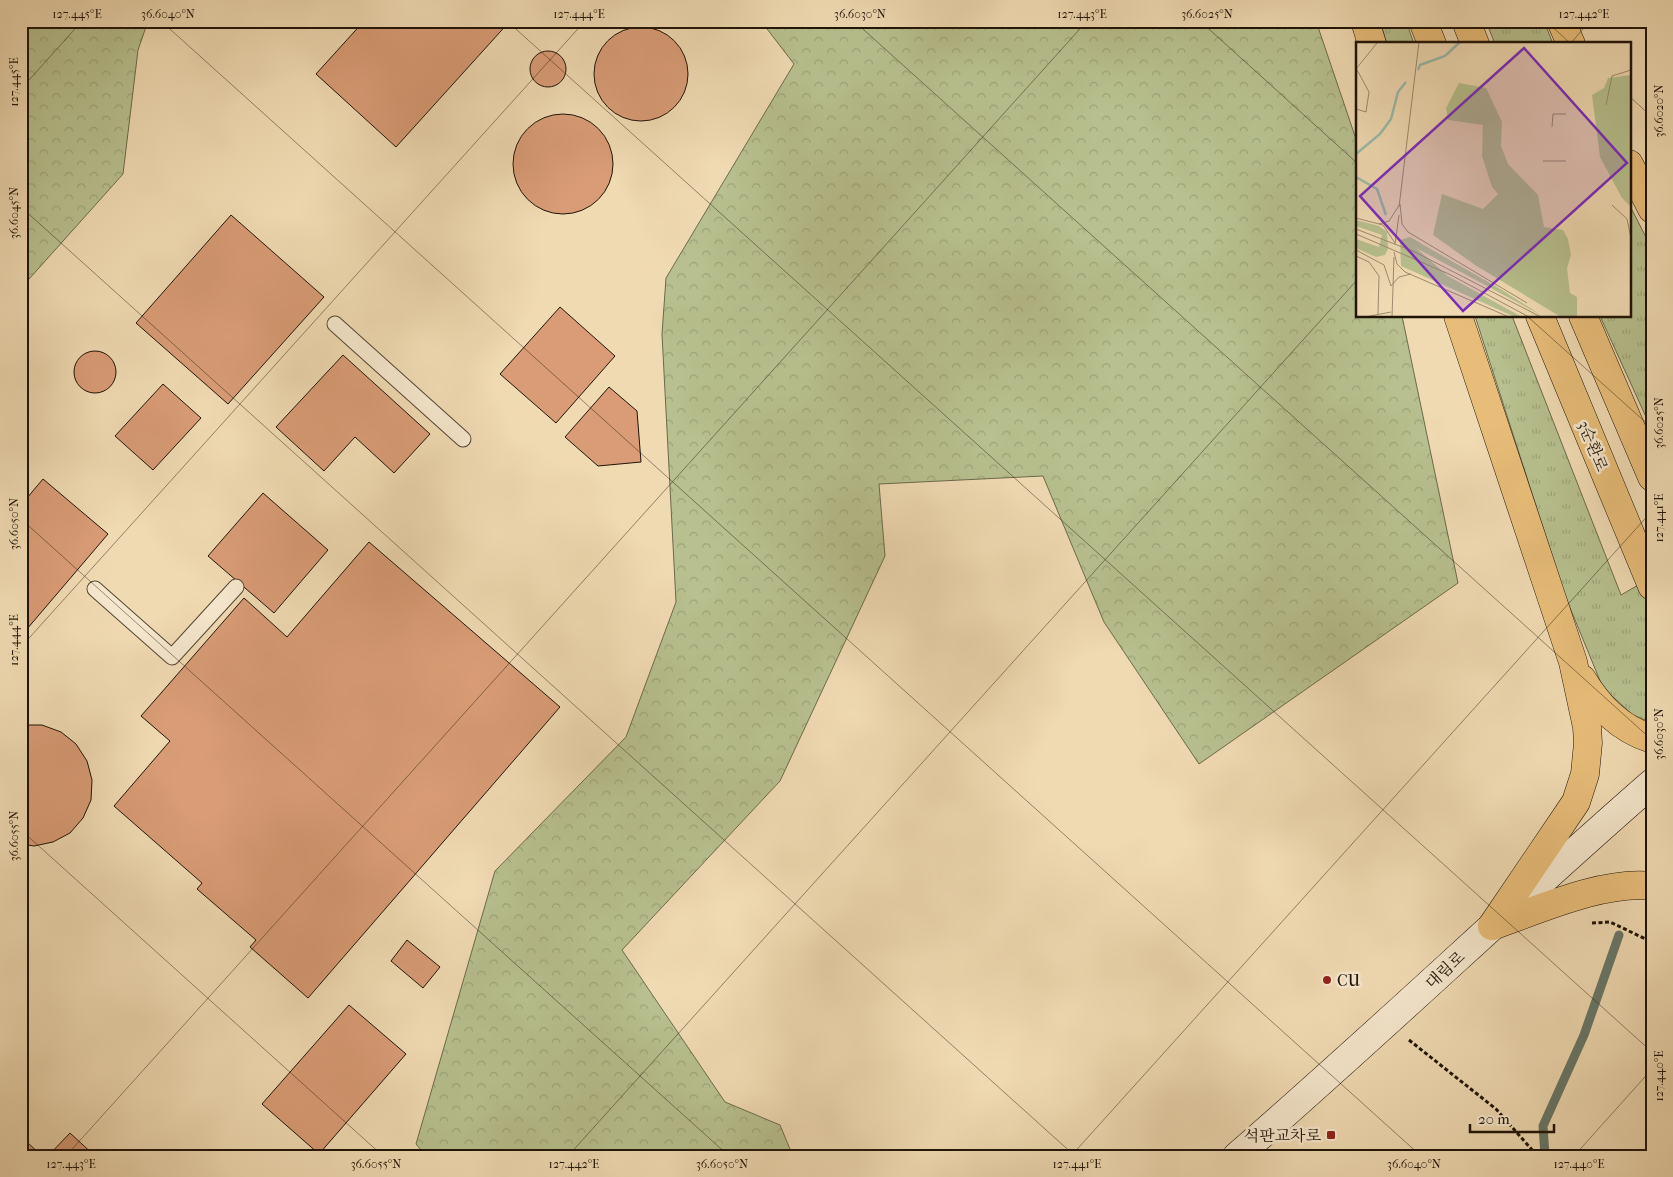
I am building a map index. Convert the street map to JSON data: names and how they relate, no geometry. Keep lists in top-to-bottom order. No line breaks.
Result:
{"streets":{"highway":["3순환로"],"street":["대림로"]},"places":{"other":["CU"],"transit":["석판교차로"]},"scale_bar":"20 m","coordinates":["127.445°E","36.6040°N","127.444°E","36.6030°N","127.443°E","36.6025°N","127.442°E","36.6020°N","36.6045°N","127.441°E","36.6050°N","36.6055°N","127.440°E"]}
